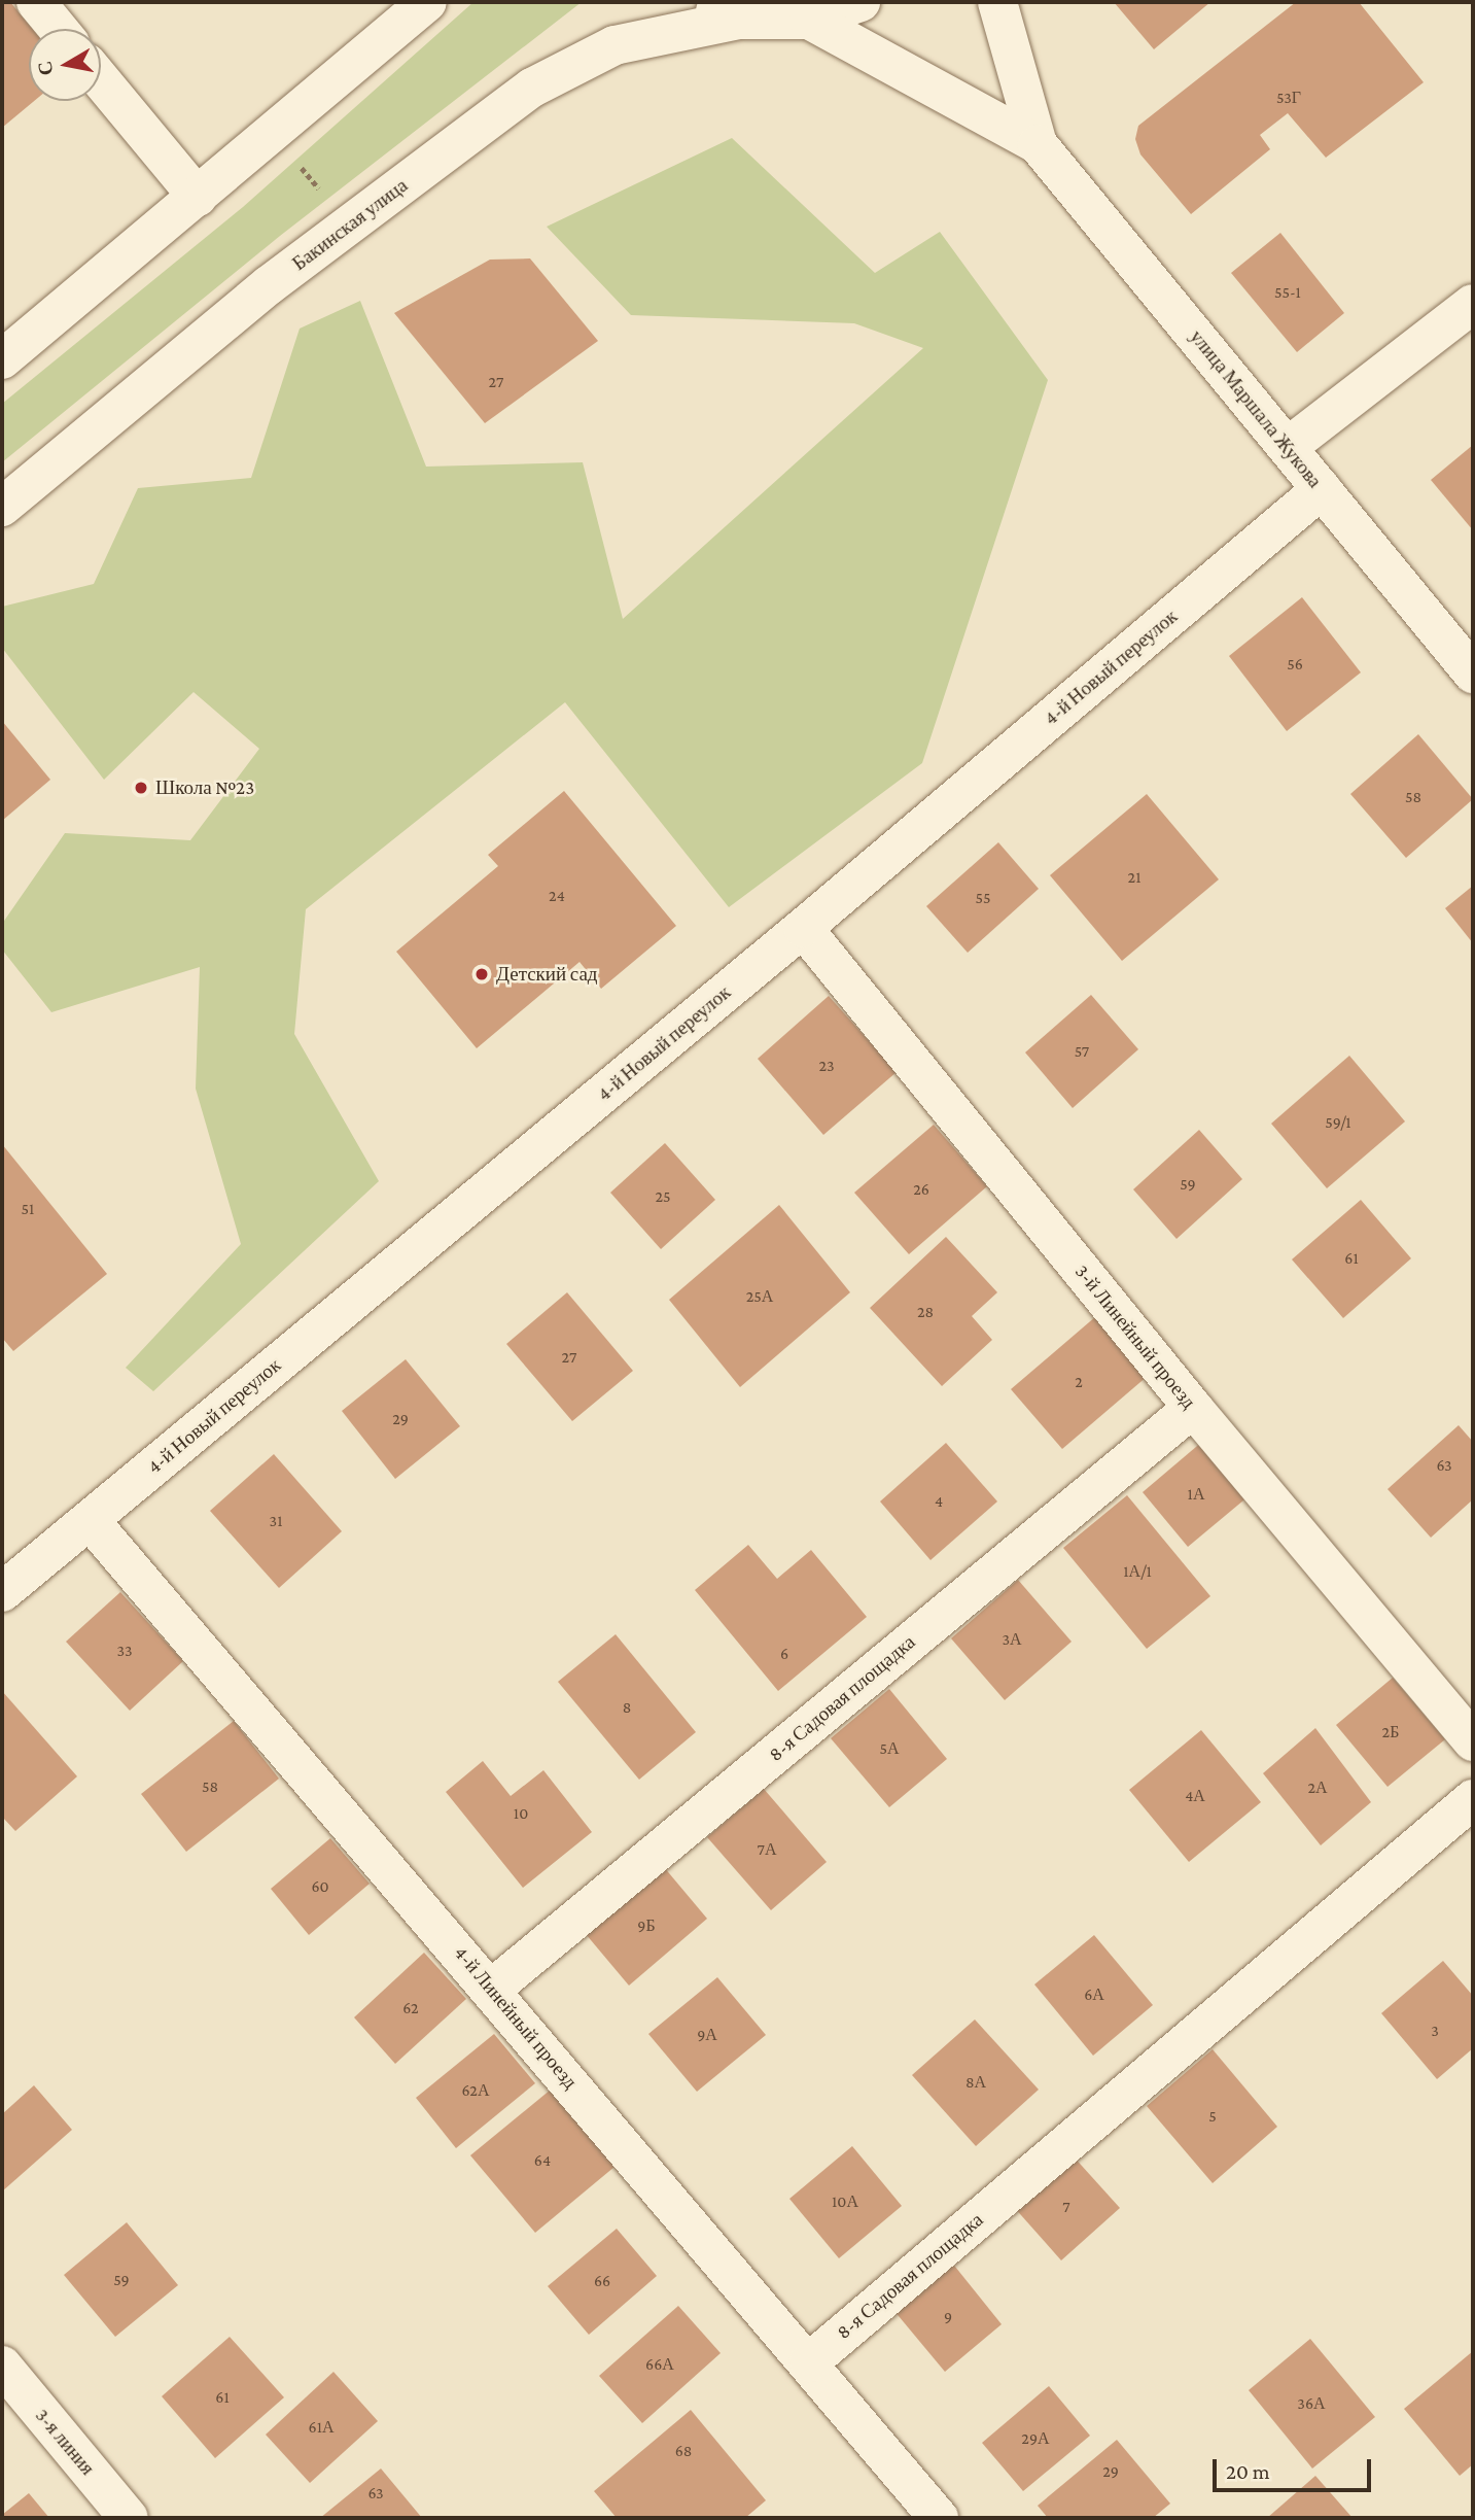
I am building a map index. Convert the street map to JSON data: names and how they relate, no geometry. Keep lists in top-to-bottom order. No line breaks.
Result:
{"streets":{"street":["Бакинская улица","улица Маршала Жукова","4-й Новый переулок","3-й Линейный проезд","8-я Садовая площадка","4-й Линейный проезд","3-я линия"]},"crossings":[["улица Маршала Жукова","4-й Новый переулок"],["4-й Новый переулок","3-й Линейный проезд"],["4-й Новый переулок","4-й Линейный проезд"],["3-й Линейный проезд","8-я Садовая площадка"],["8-я Садовая площадка","4-й Линейный проезд"]],"places":["Школа №23","Детский сад"],"house_numbers":["53Г","55-1","27","56","58","21","24","55","57","23","59/1","59","26","25","51","61","25А","28","27","2","29","63","1А","4","31","1А/1","3А","33","6","8","2Б","5А","58","2А","4А","10","7А","60","9Б","6А","62","3","9А","8А","62А","5","64","10А","7","59","66","9","66А","61","36А","61А","29А","68","29","63"],"scale_bar":"20 m","north":"left"}
